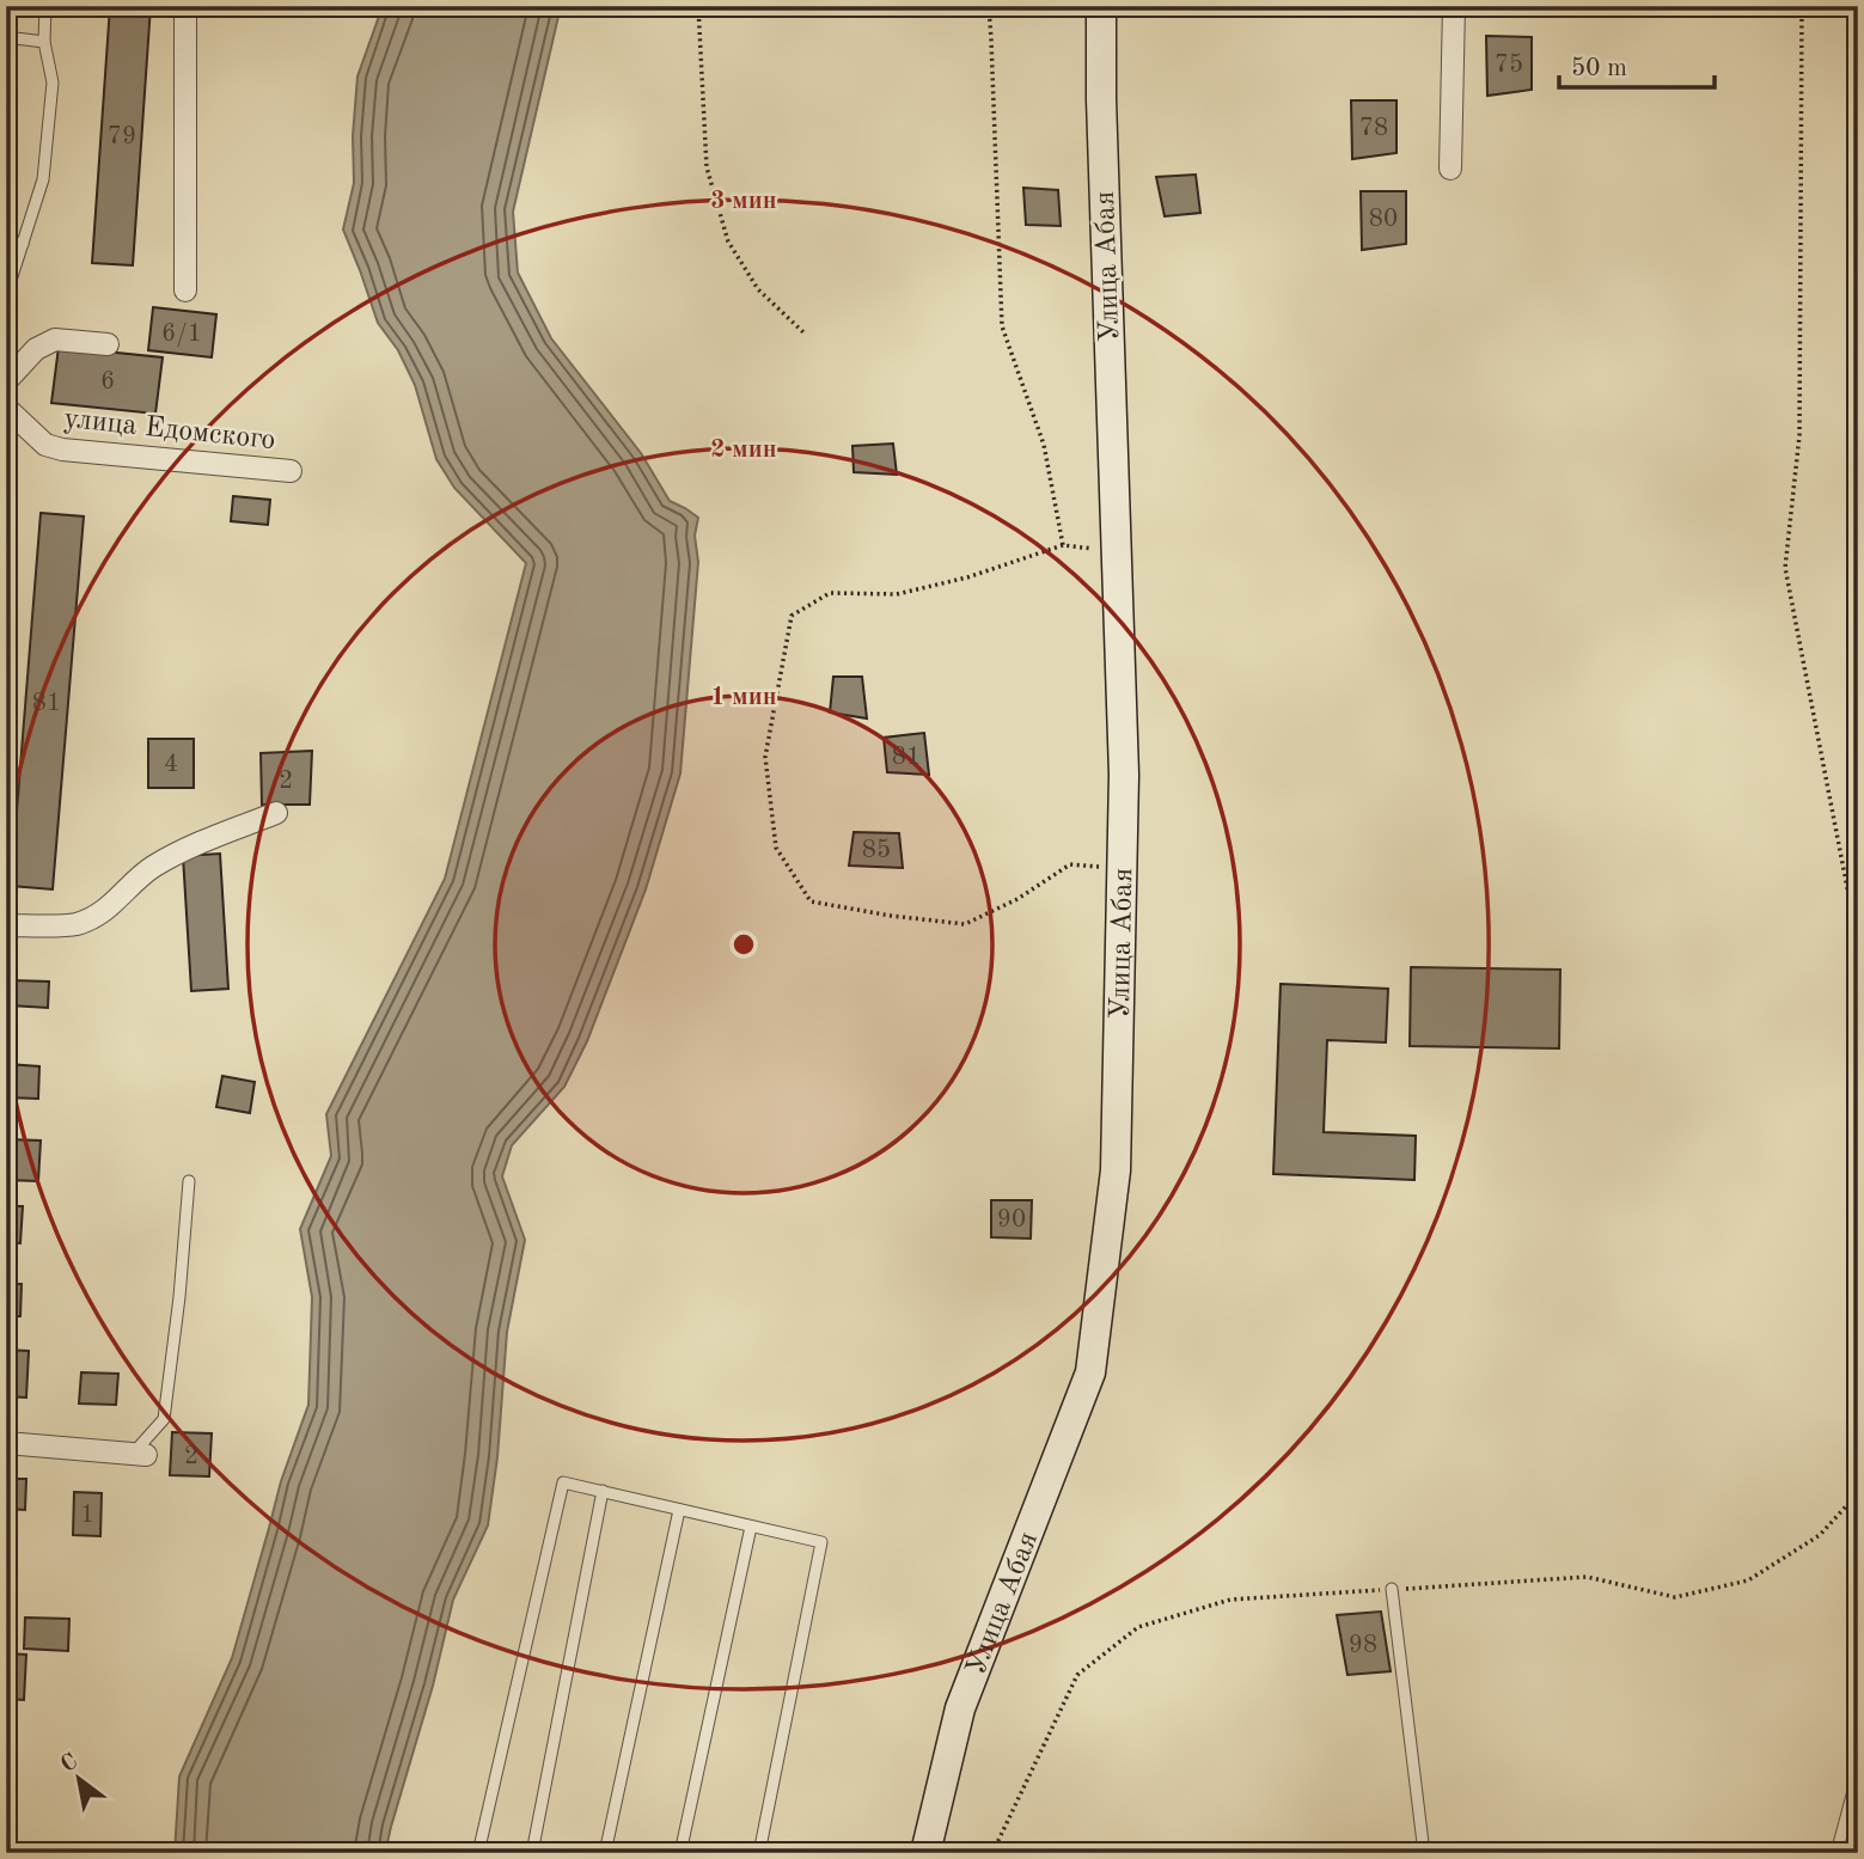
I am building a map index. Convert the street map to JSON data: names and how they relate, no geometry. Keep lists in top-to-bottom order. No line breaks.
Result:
{"streets":{"street":["Улица Абая","улица Едомского"]},"house_numbers":["75","78","79","80","6/1","6","81","81","4","2","85","90","2","1","98"],"scale_bar":"50 m","north":"top left","rings":["3 мин","2 мин","1 мин"]}
